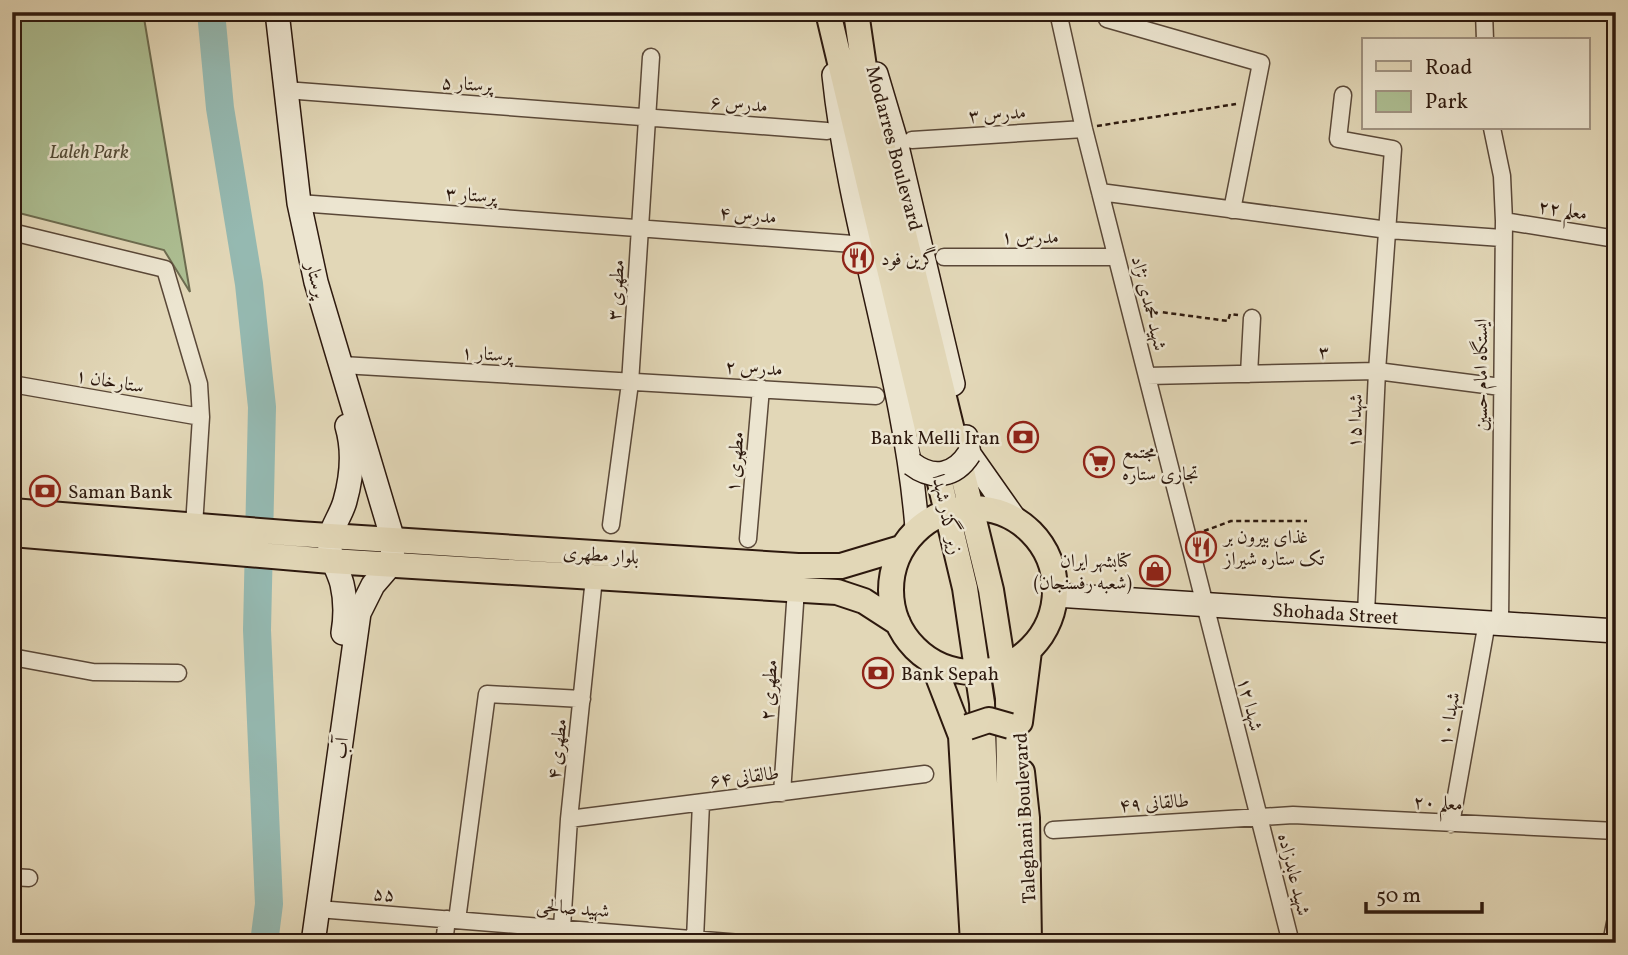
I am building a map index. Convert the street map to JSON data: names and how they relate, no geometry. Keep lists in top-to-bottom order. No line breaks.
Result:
{"streets":{"main road":["زیر گذر شهدا","بلوار مطهری","Taleghani Boulevard"],"street":["پرستار ۵","مدرس ۶","مدرس ۳","Modarres Boulevard","پرستار ۳","معلم ۲۲","مدرس ۴","مدرس ۱","پرستار","مطهری ۳","شهید محمدی نژاد","۳","پرستار ۱","مدرس ۲","ایستگاه امام حسین","ستارخان ۱","شهدا ۱۵","مطهری ۱","Shohada Street","مطهری ۲","۱۲ شهدا","شهدا ۱۰","آب","مطهری ۴","طالقانی ۶۴","طالقانی ۴۹","معلم ۲۰","شهید عابدزاده","۵۵","شهید صالحی"]},"crossings":[["پرستار ۵","مدرس ۶"],["پرستار ۵","پرستار"],["پرستار ۵","مطهری ۳"],["مدرس ۶","مطهری ۳"],["مدرس ۳","شهید محمدی نژاد"],["Modarres Boulevard","زیر گذر شهدا"],["Modarres Boulevard","بلوار مطهری"],["Modarres Boulevard","Shohada Street"],["Modarres Boulevard","Taleghani Boulevard"],["پرستار ۳","مدرس ۴"],["پرستار ۳","پرستار"],["پرستار ۳","مطهری ۳"],["معلم ۲۲","ایستگاه امام حسین"],["مدرس ۴","مطهری ۳"],["مدرس ۱","شهید محمدی نژاد"],["پرستار","پرستار ۱"],["پرستار","بلوار مطهری"],["پرستار","آب"],["مطهری ۳","پرستار ۱"],["مطهری ۳","مدرس ۲"],["شهید محمدی نژاد","۳"],["شهید محمدی نژاد","Shohada Street"],["شهید محمدی نژاد","۱۲ شهدا"],["۳","ایستگاه امام حسین"],["۳","شهدا ۱۵"],["پرستار ۱","مدرس ۲"],["مدرس ۲","مطهری ۱"],["ایستگاه امام حسین","Shohada Street"],["ایستگاه امام حسین","شهدا ۱۰"],["شهدا ۱۵","Shohada Street"],["بلوار مطهری","Shohada Street"],["بلوار مطهری","مطهری ۲"],["بلوار مطهری","آب"],["بلوار مطهری","مطهری ۴"],["بلوار مطهری","Taleghani Boulevard"],["Shohada Street","۱۲ شهدا"],["Shohada Street","شهدا ۱۰"],["Shohada Street","Taleghani Boulevard"],["مطهری ۲","طالقانی ۶۴"],["۱۲ شهدا","طالقانی ۴۹"],["۱۲ شهدا","معلم ۲۰"],["۱۲ شهدا","شهید عابدزاده"],["شهدا ۱۰","معلم ۲۰"],["آب","۵۵"],["مطهری ۴","طالقانی ۶۴"],["مطهری ۴","شهید صالحی"],["طالقانی ۴۹","معلم ۲۰"],["طالقانی ۴۹","شهید عابدزاده"],["معلم ۲۰","شهید عابدزاده"],["۵۵","شهید صالحی"]],"parks":["Laleh Park"],"places":{"restaurant":["گرین فود","غذای بیرون بر تک ستاره شیراز"],"bank":["Bank Melli Iran","Saman Bank","Bank Sepah"],"supermarket":["مجتمع تجاری ستاره"],"shop":["کتابشهر ایران (شعبه رفسنجان)"]},"legend":["Road","Park"],"scale_bar":"50 m"}
